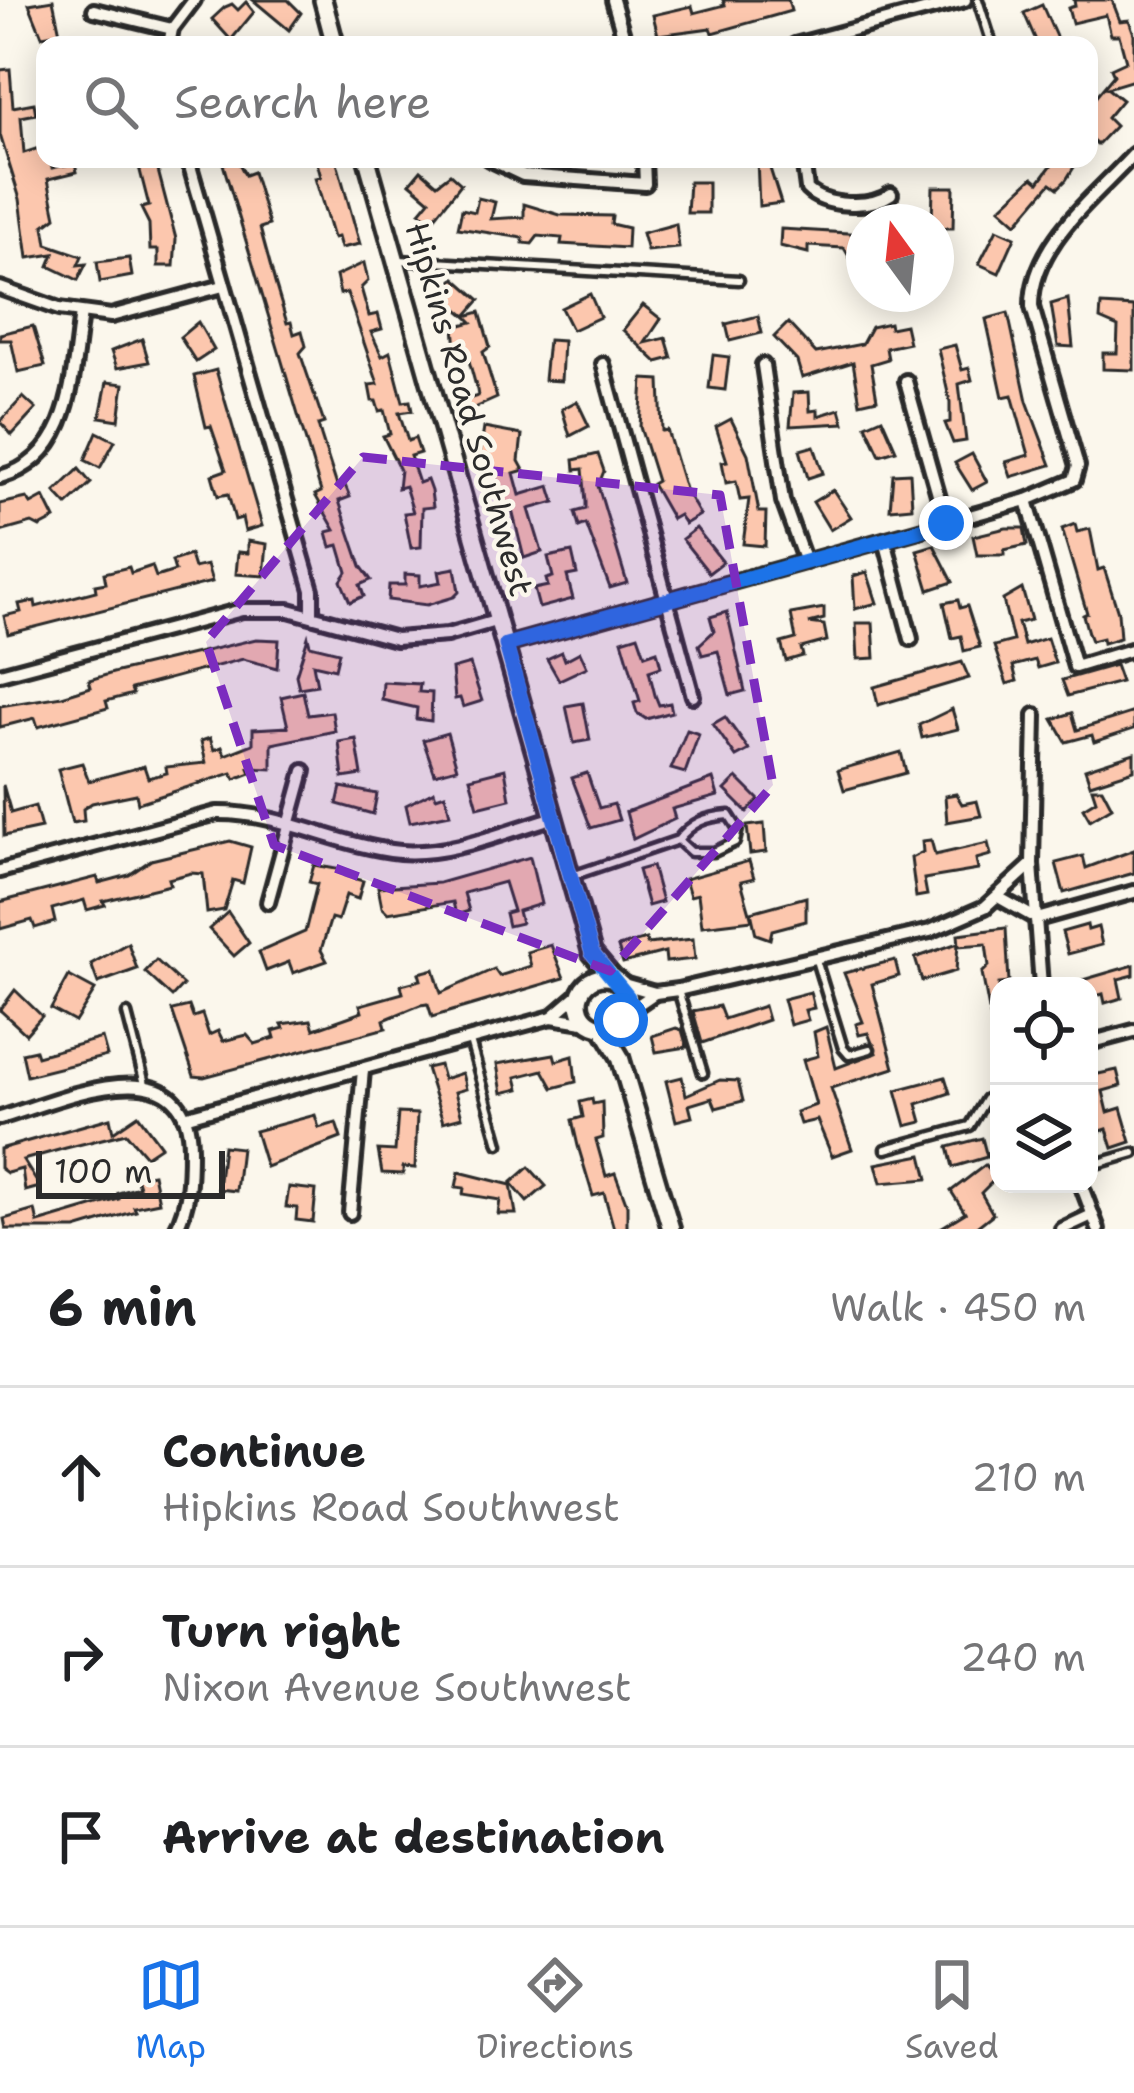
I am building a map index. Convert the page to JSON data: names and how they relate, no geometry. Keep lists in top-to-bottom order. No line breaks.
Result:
{"streets":{"street":["Hipkins Road Southwest"]},"scale_bar":"100 m","north":"top","page":{"search":"Search here","scale":"100 m","heading":["6 min","Walk · 450 m"],"list":[["Continue","Hipkins Road Southwest","210 m"],["Turn right","Nixon Avenue Southwest","240 m"],"Arrive at destination"],"nav":["Map","Directions","Saved"]}}
